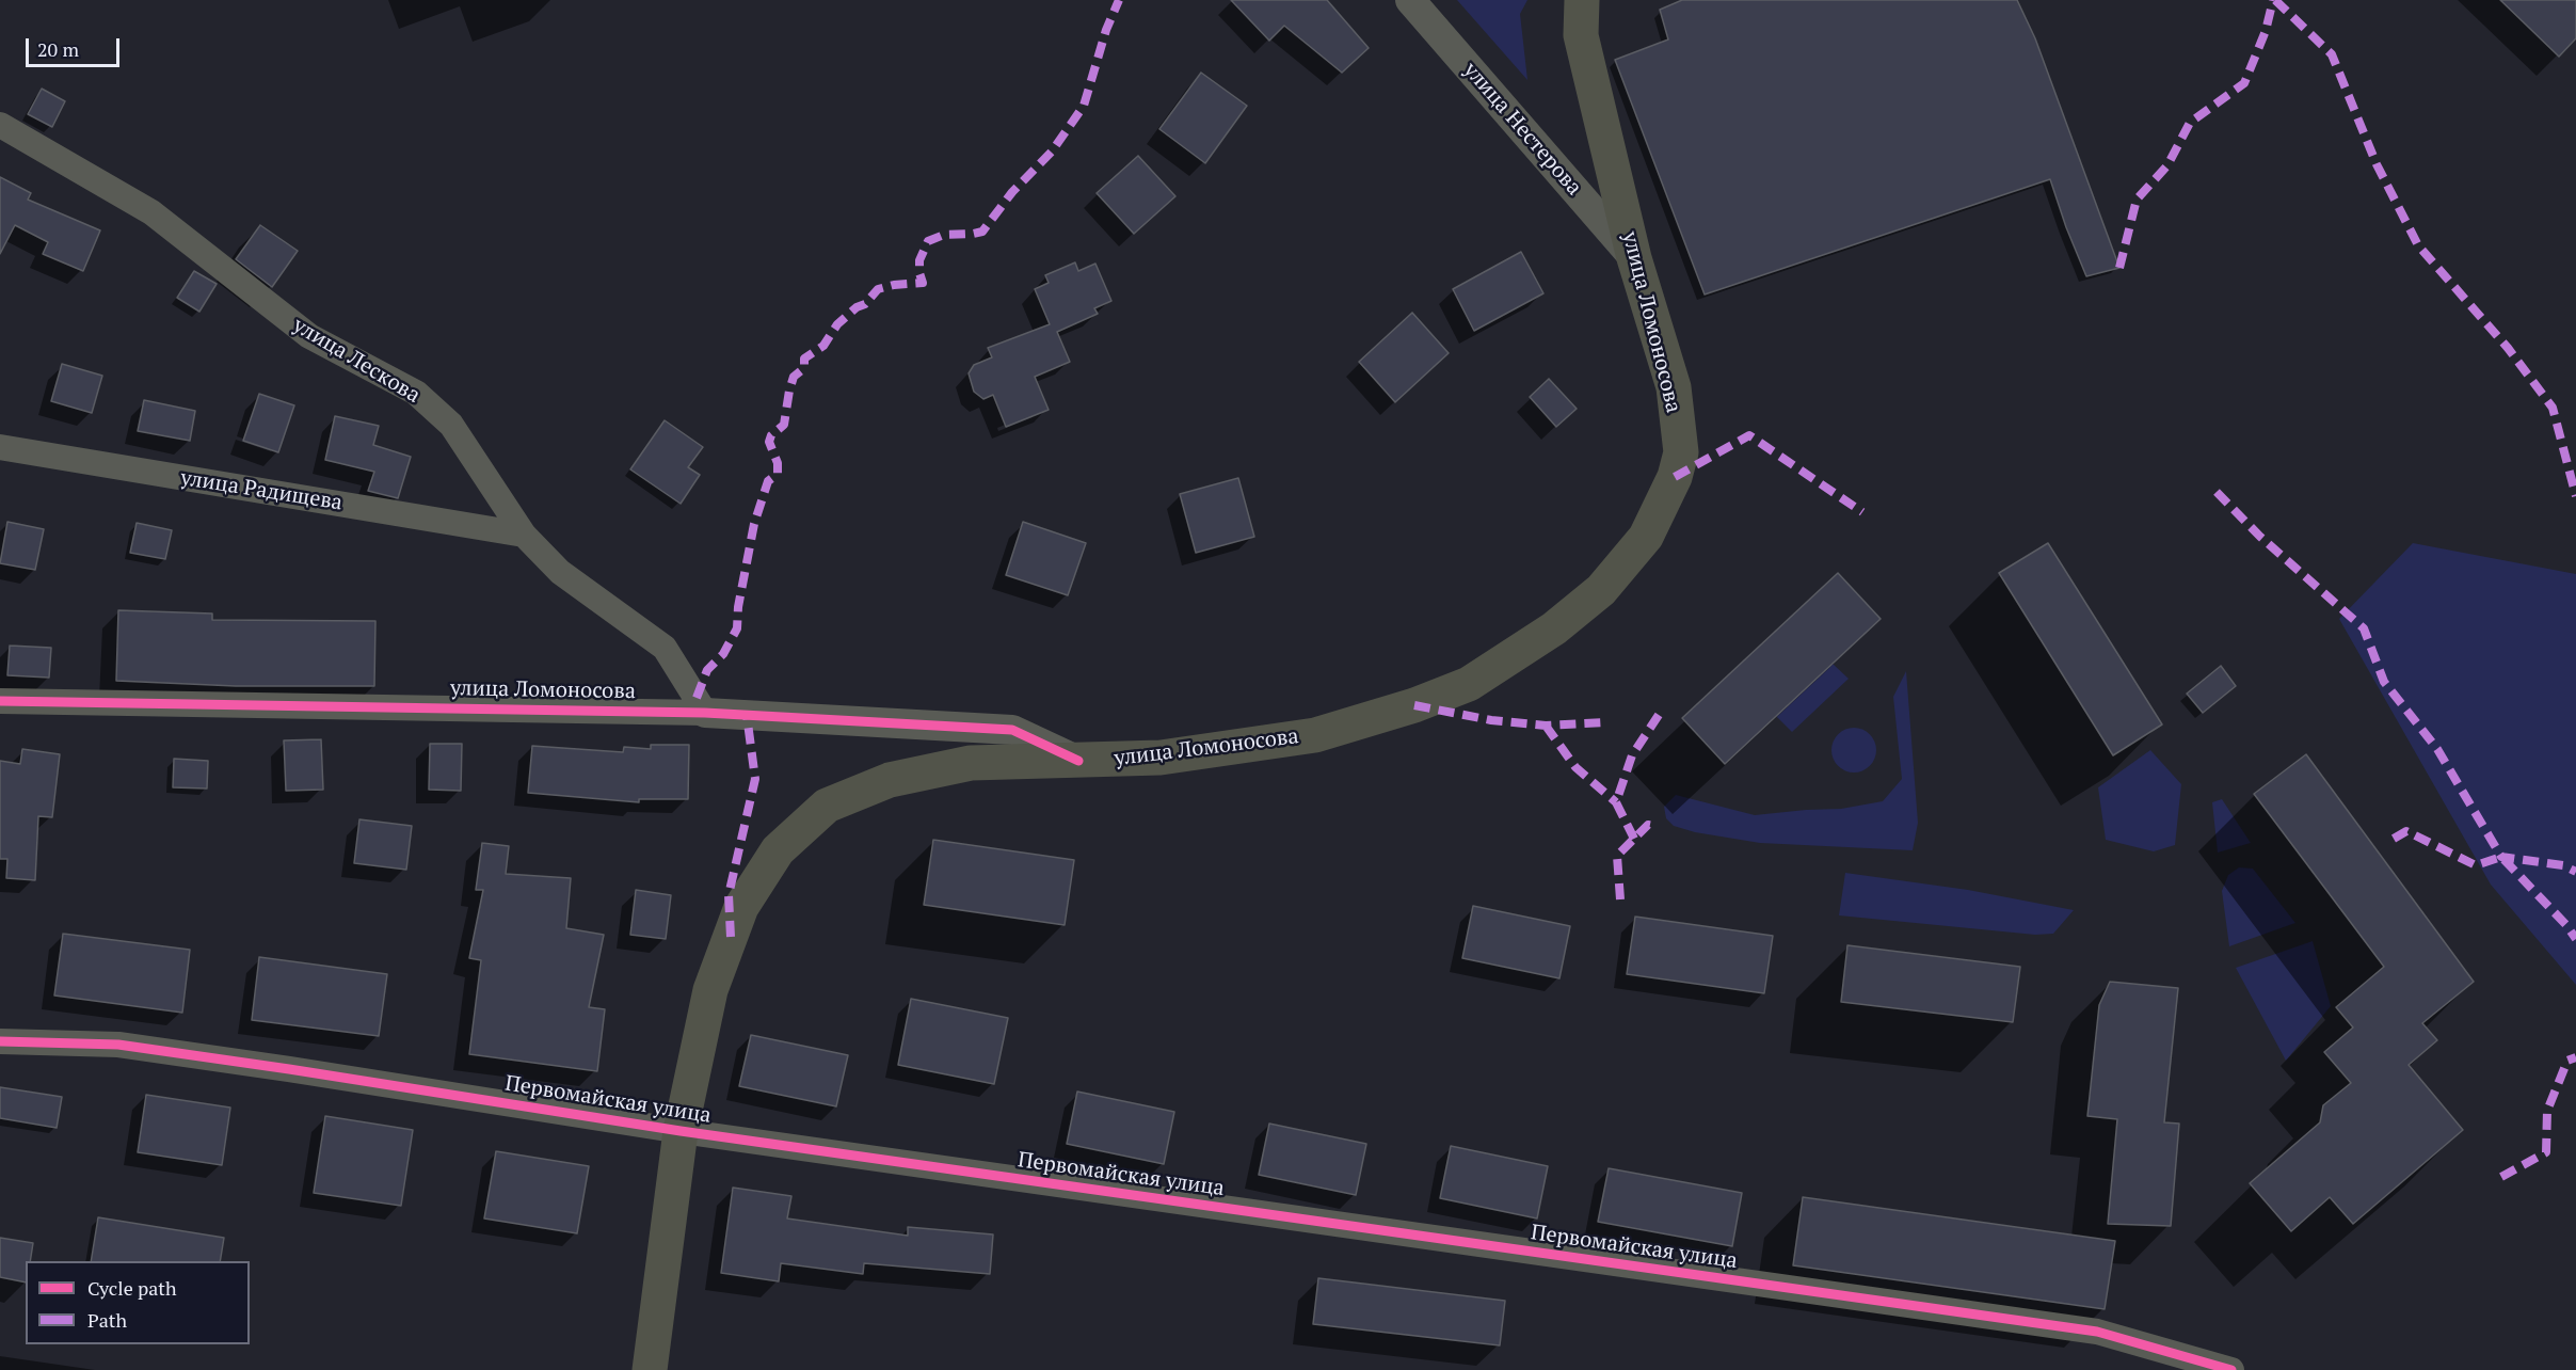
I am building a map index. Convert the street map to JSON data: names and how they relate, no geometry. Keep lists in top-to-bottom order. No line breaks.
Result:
{"streets":{"main road":["улица Ломоносова"],"street":["улица Нестерова","улица Лескова","улица Радищева","Первомайская улица"]},"crossings":[["улица Нестерова","улица Ломоносова"],["улица Ломоносова","улица Лескова"],["улица Лескова","улица Радищева"]],"legend":["Cycle path","Path"],"scale_bar":"20 m"}
